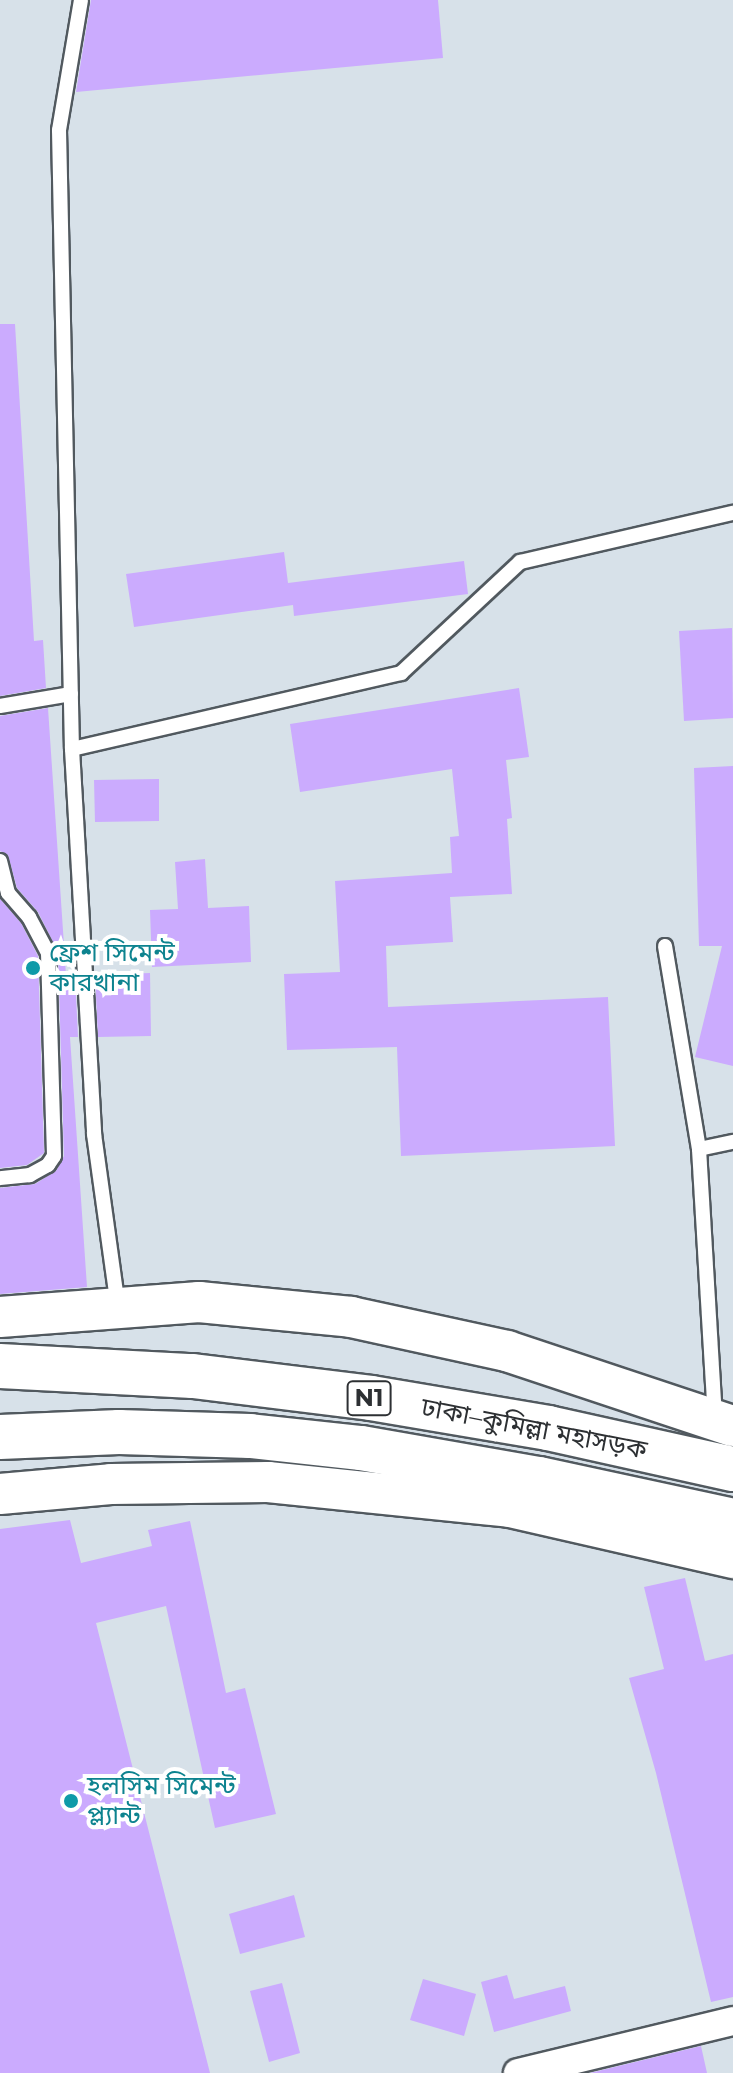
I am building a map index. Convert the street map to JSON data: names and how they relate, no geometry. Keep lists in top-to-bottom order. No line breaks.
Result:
{"streets":{"highway":["N1","ঢাকা–কুমিল্লা মহাসড়ক"]},"places":["ফ্রেশ সিমেন্ট কারখানা","হলসিম সিমেন্ট প্ল্যান্ট"]}
